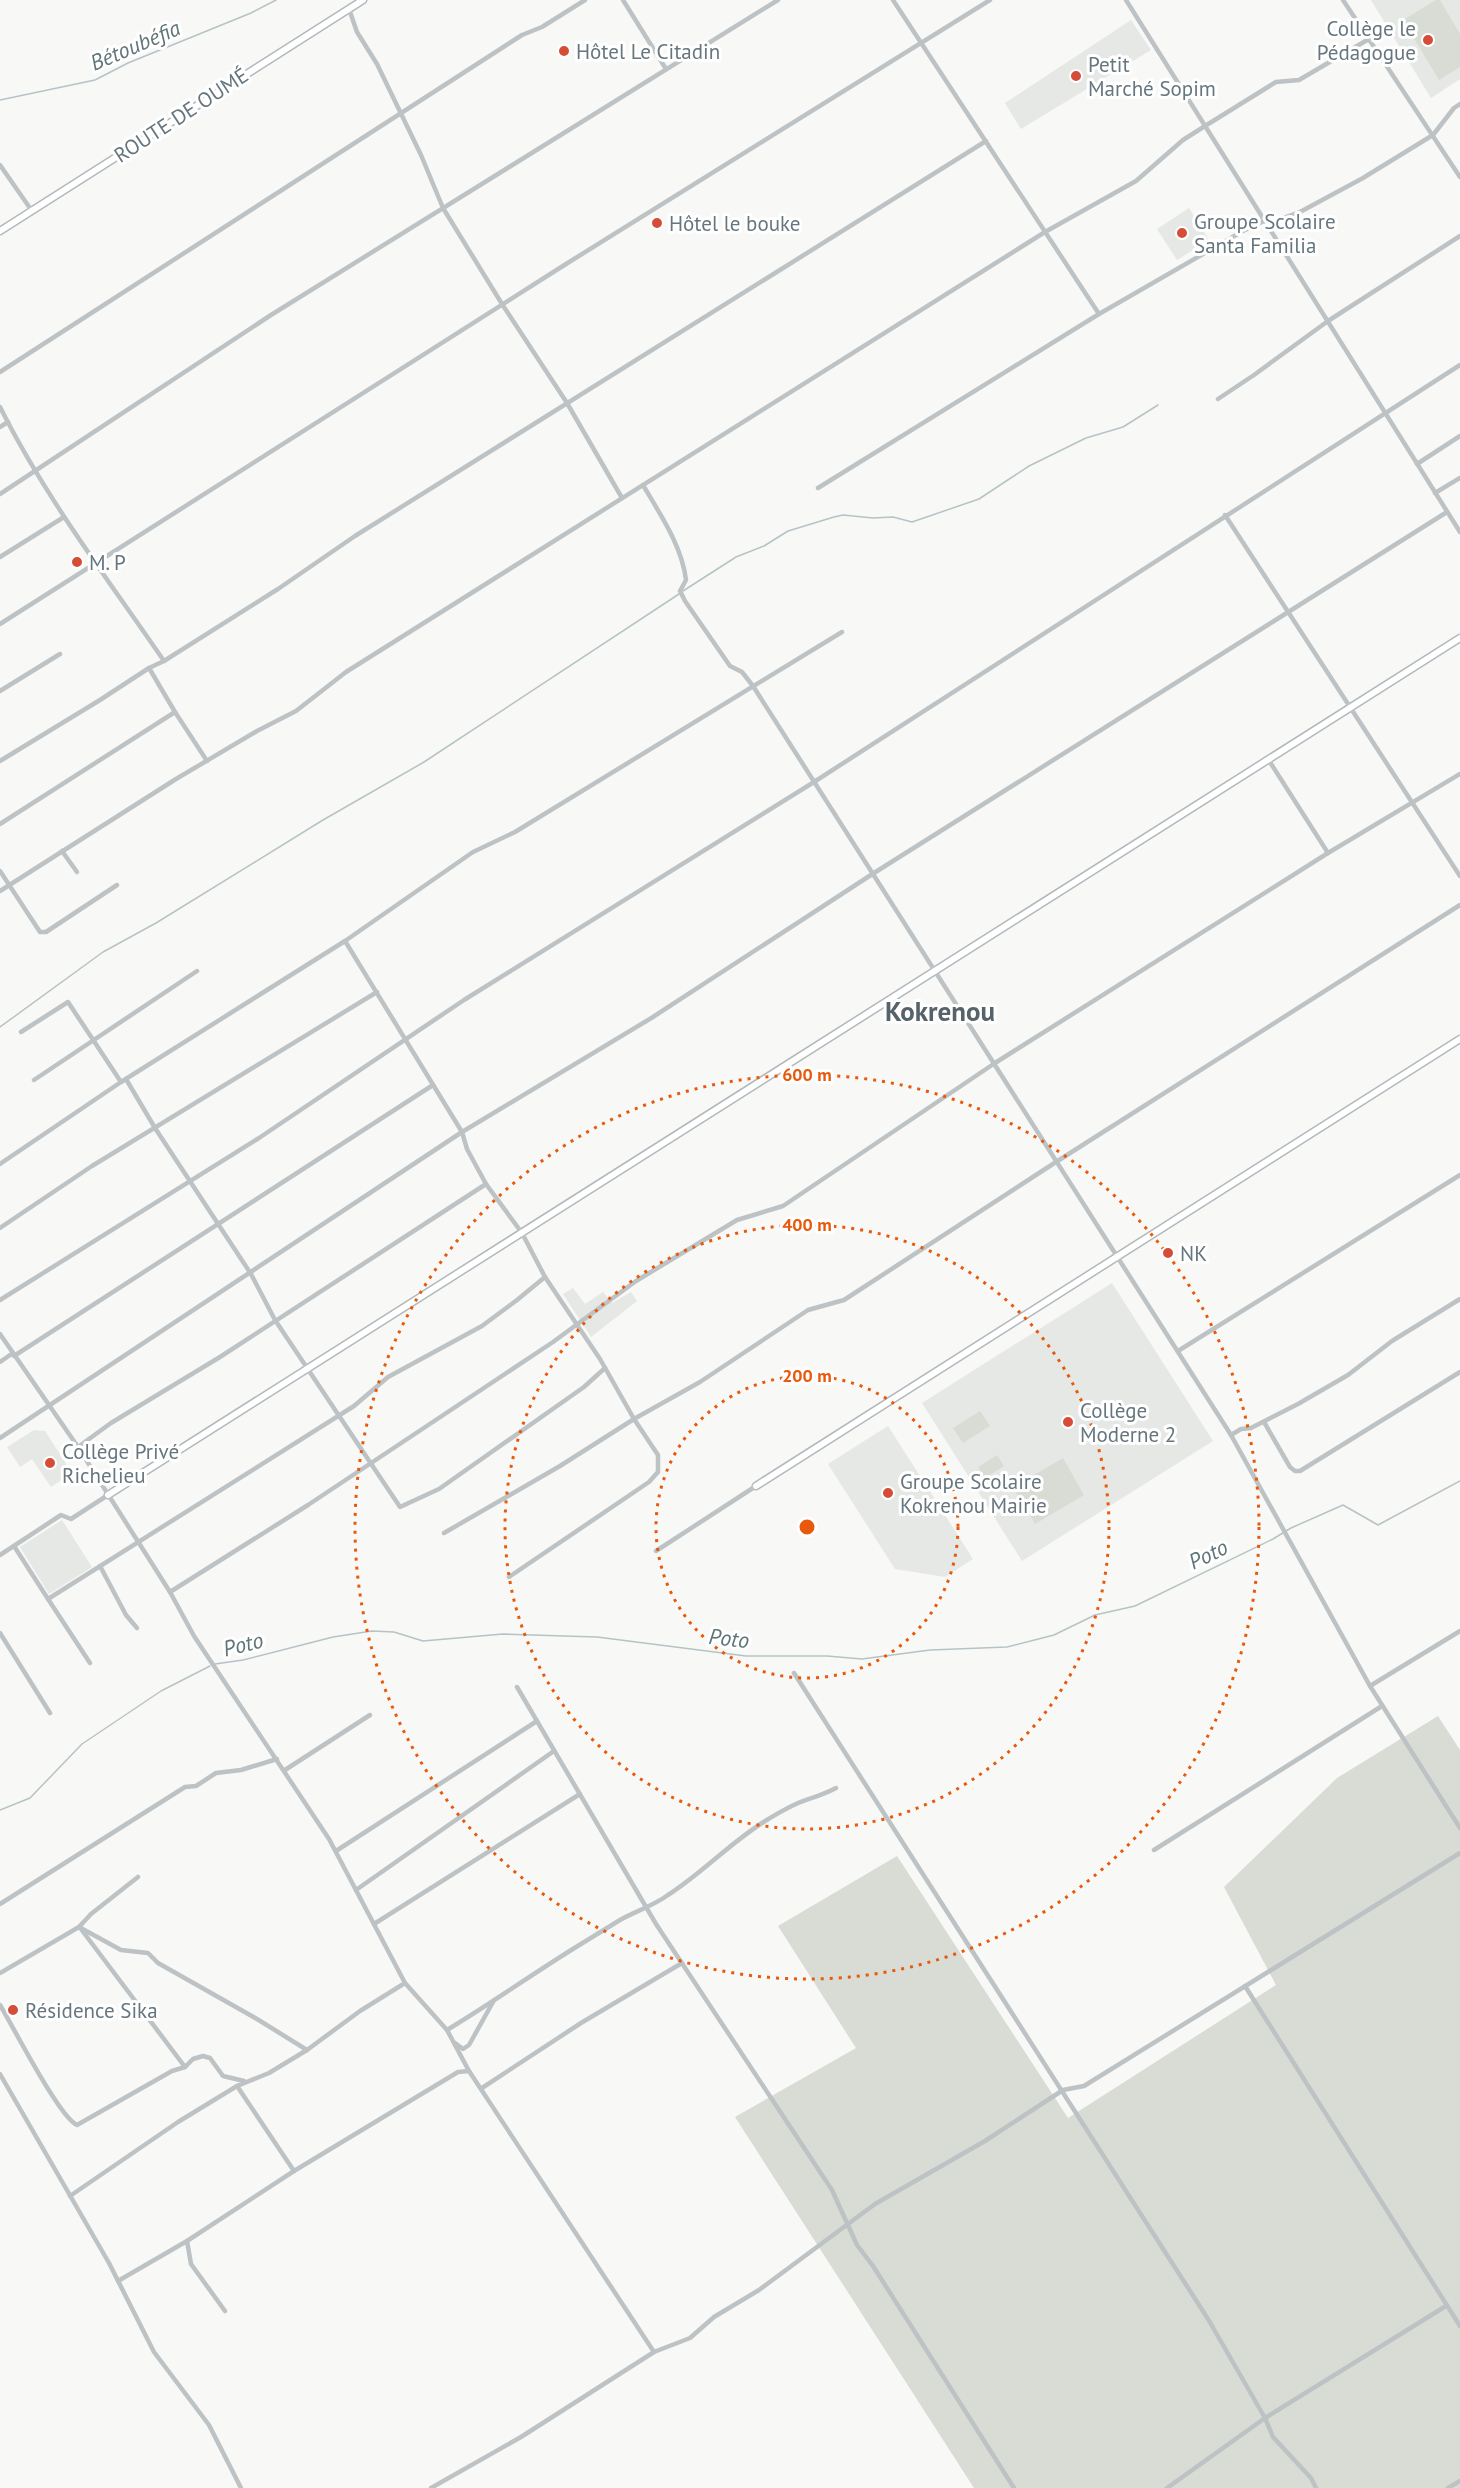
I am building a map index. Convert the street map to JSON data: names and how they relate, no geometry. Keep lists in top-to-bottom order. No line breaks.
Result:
{"streets":{"street":["ROUTE DE OUMÉ"]},"districts":["Kokrenou"],"water":["Bétoubéfia","Poto"],"places":["Collège le Pédagogue","Hôtel Le Citadin","Petit Marché Sopim","Hôtel le bouke","Groupe Scolaire Santa Familia","M. P","NK","Collège Moderne 2","Collège Privé Richelieu","Groupe Scolaire Kokrenou Mairie","Résidence Sika"],"rings":["600 m","400 m","200 m"]}
